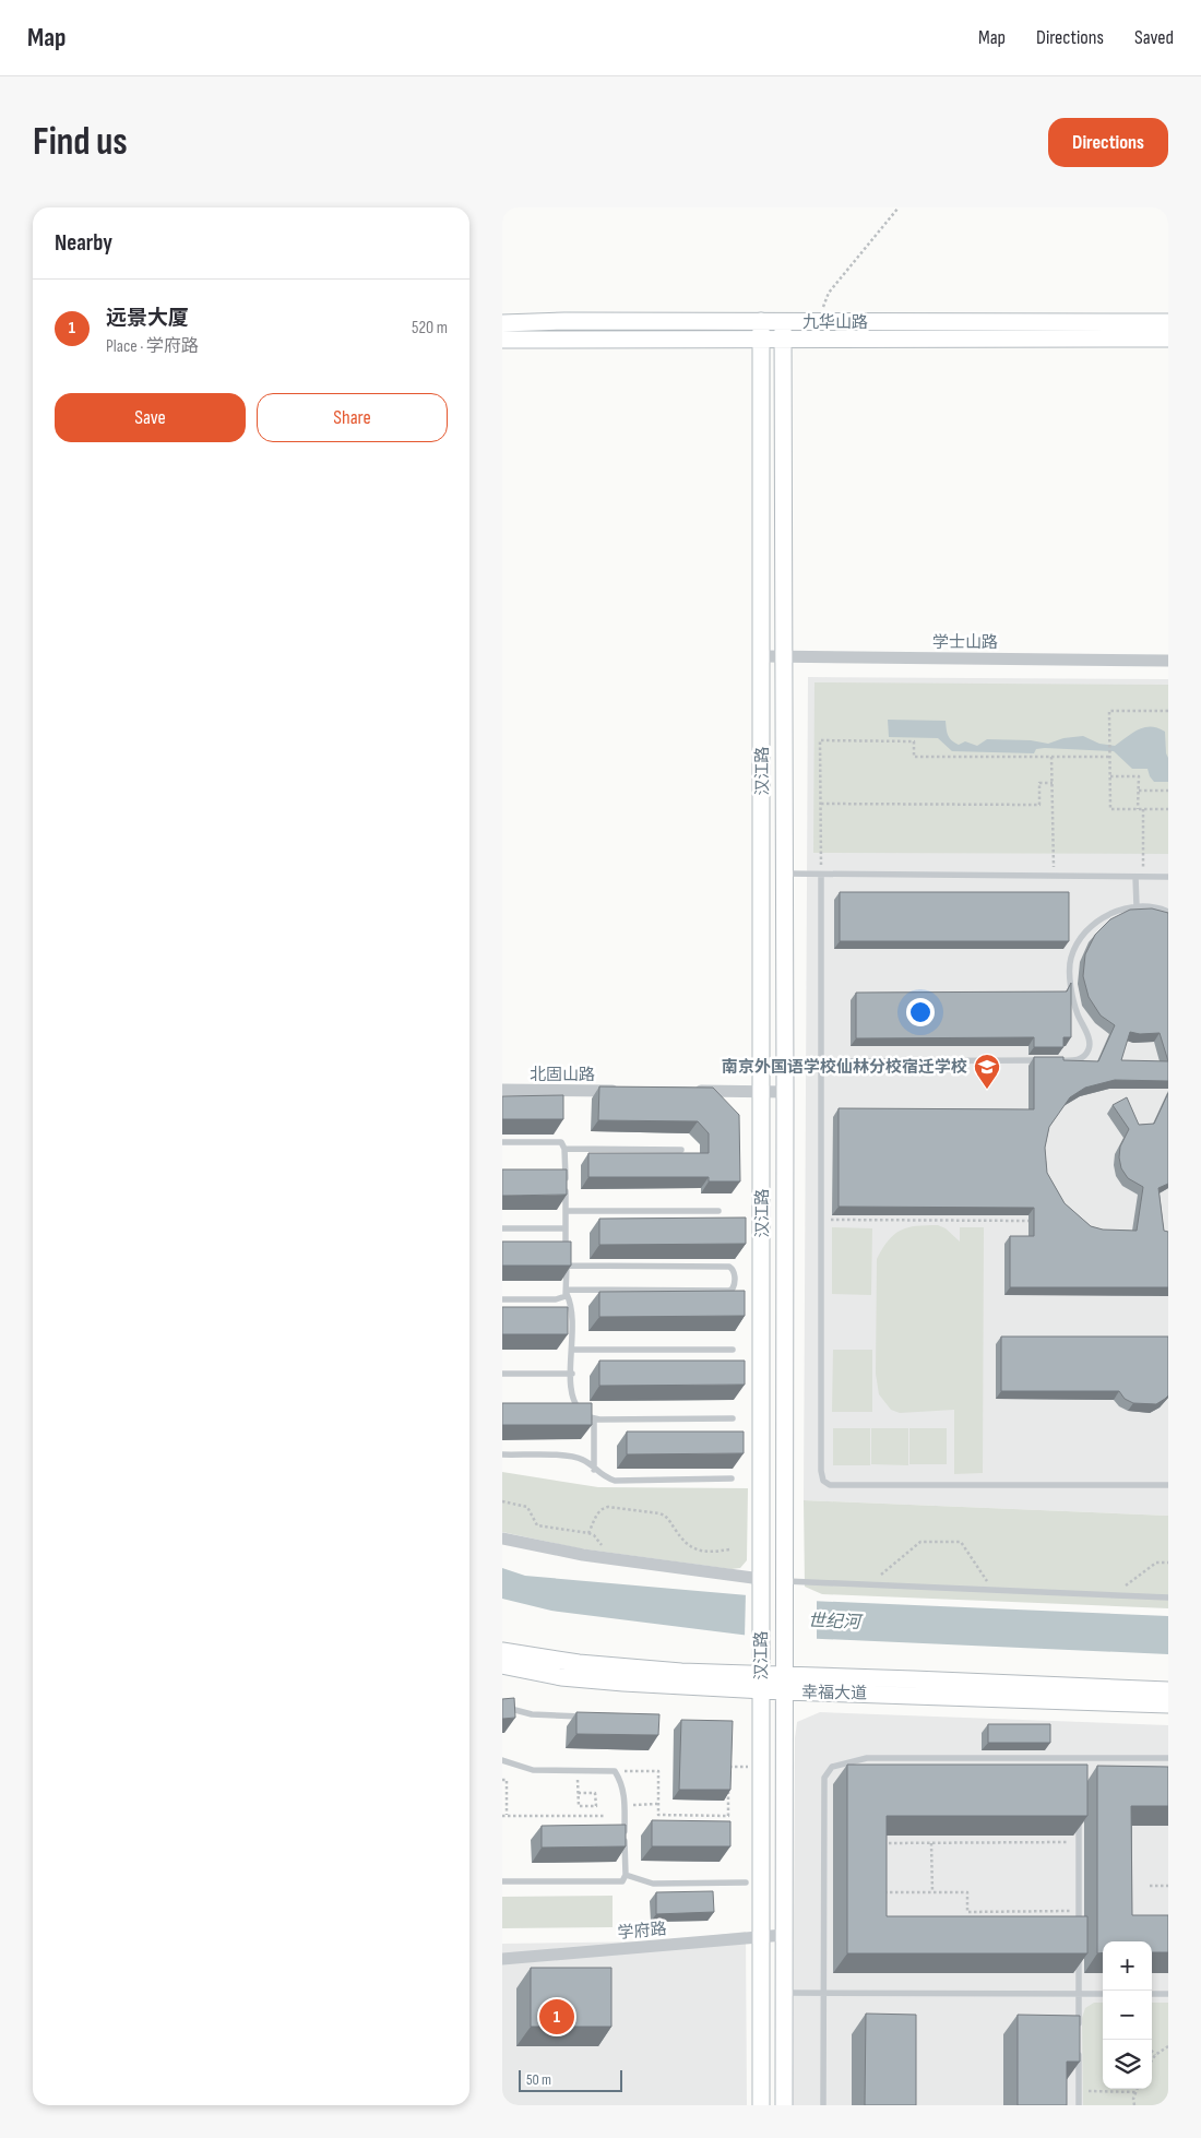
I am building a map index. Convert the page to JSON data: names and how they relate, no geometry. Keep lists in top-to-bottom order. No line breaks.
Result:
{"streets":{"street":["九华山路","学士山路","汉江路","北固山路","幸福大道","学府路"]},"crossings":[["九华山路","汉江路"],["学士山路","汉江路"],["汉江路","幸福大道"],["汉江路","学府路"]],"water":["世纪河"],"places":{"school or university":["南京外国语学校仙林分校宿迁学校"]},"scale_bar":"50 m","page":{"header":"Map","nav":["Map","Directions","Saved"],"buttons":["Directions",["Save","Share"]],"title":"Find us","heading":"Nearby","list":[{"mark":"1","name":"远景大厦","note":"Place · 学府路","value":"520 m"}],"map_buttons":["+","−"],"pins":"1","scale":"50 m"}}
